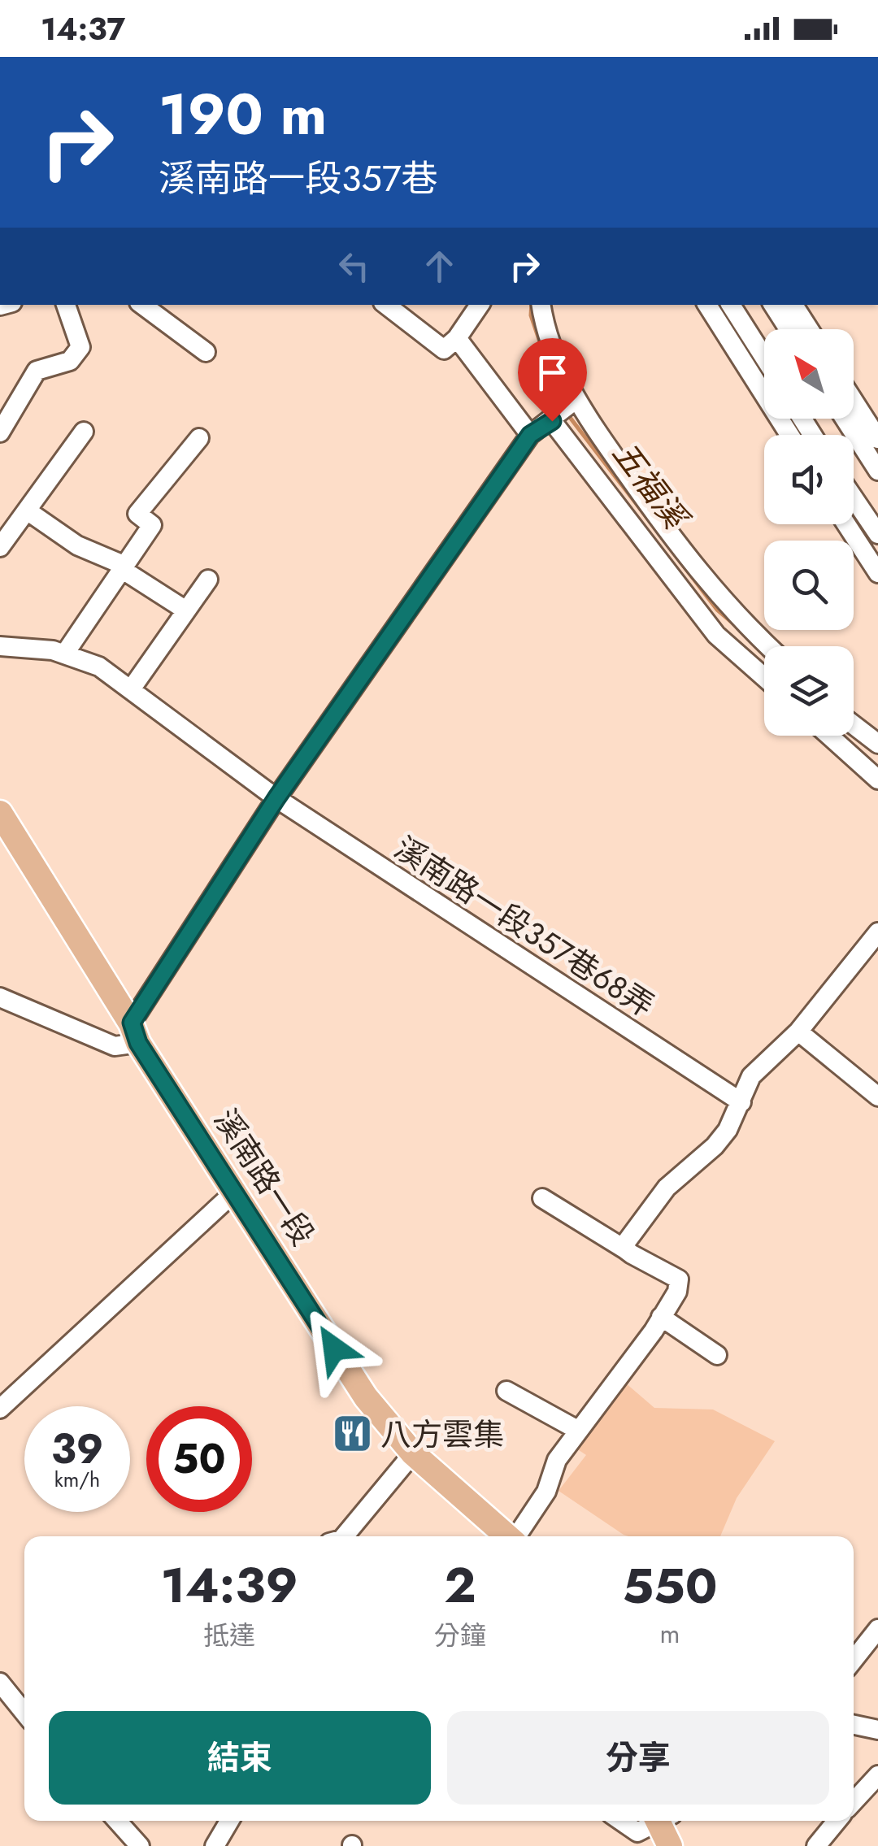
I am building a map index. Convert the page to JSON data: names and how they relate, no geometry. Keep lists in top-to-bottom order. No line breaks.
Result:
{"streets":{"main road":["溪南路一段"],"street":["溪南路一段357巷68弄"]},"water":["五福溪"],"places":{"restaurant":["八方雲集"]},"north":"top left","page":{"status":"14:37","turn":["190 m","溪南路一段357巷"],"speed":"39 km/h","limit":"50","eta":["14:39","抵達","2","分鐘","550","m"],"buttons":["結束","分享"]}}
